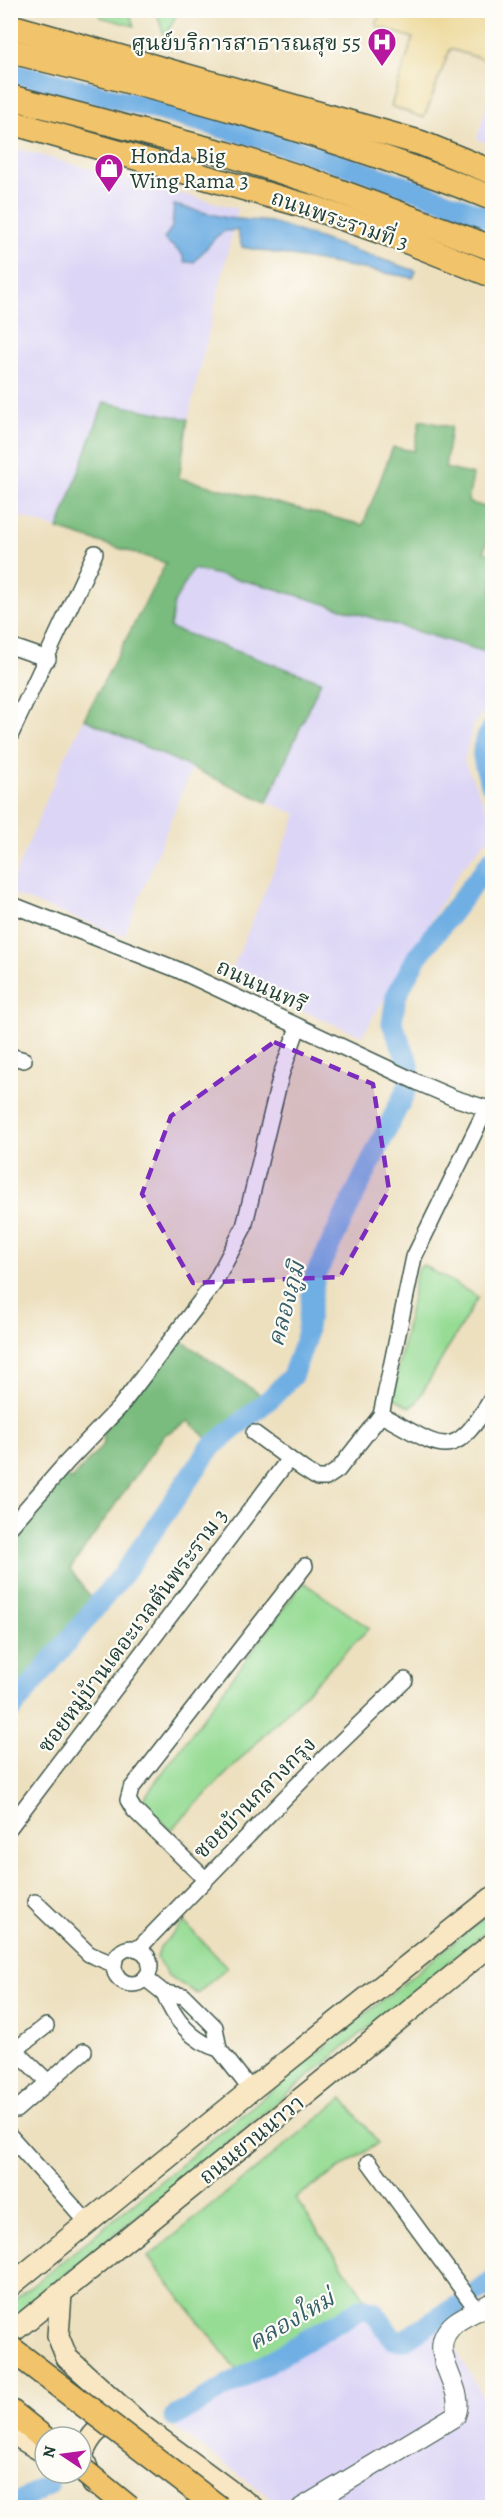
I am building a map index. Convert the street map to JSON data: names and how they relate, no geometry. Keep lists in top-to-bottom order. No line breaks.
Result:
{"streets":{"main road":["ถนนพระรามที่ 3","ถนนยานนาวา"],"street":["ถนนนนทรี","ซอยหมู่บ้านเดอะเวลตันพระราม 3","ซอยบ้านกลางกรุง"]},"water":["คลองภูมิ","คลองใหม่"],"places":{"hospital":["ศูนย์บริการสาธารณสุข 55"],"shop":["Honda Big Wing Rama 3"]},"north":"left"}
